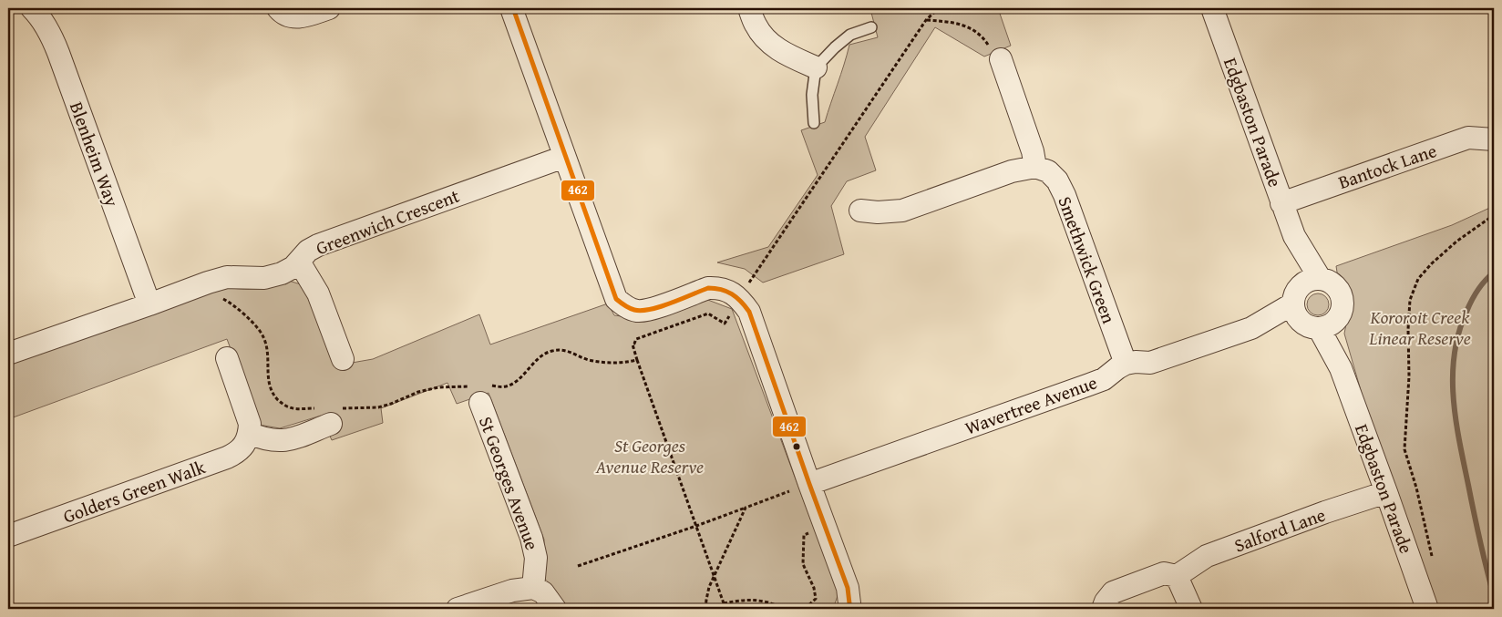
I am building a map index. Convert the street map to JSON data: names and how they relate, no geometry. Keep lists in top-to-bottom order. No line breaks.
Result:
{"streets":{"street":["Edgbaston Parade","Blenheim Way","Bantock Lane","Greenwich Crescent","Smethwick Green","Wavertree Avenue","St Georges Avenue","Golders Green Walk","Salford Lane"]},"crossings":[["Edgbaston Parade","Bantock Lane"],["Edgbaston Parade","Salford Lane"],["Blenheim Way","Greenwich Crescent"],["Smethwick Green","Wavertree Avenue"]],"parks":["Kororoit Creek Linear Reserve","St Georges Avenue Reserve"],"lines":["transit line 462"]}
